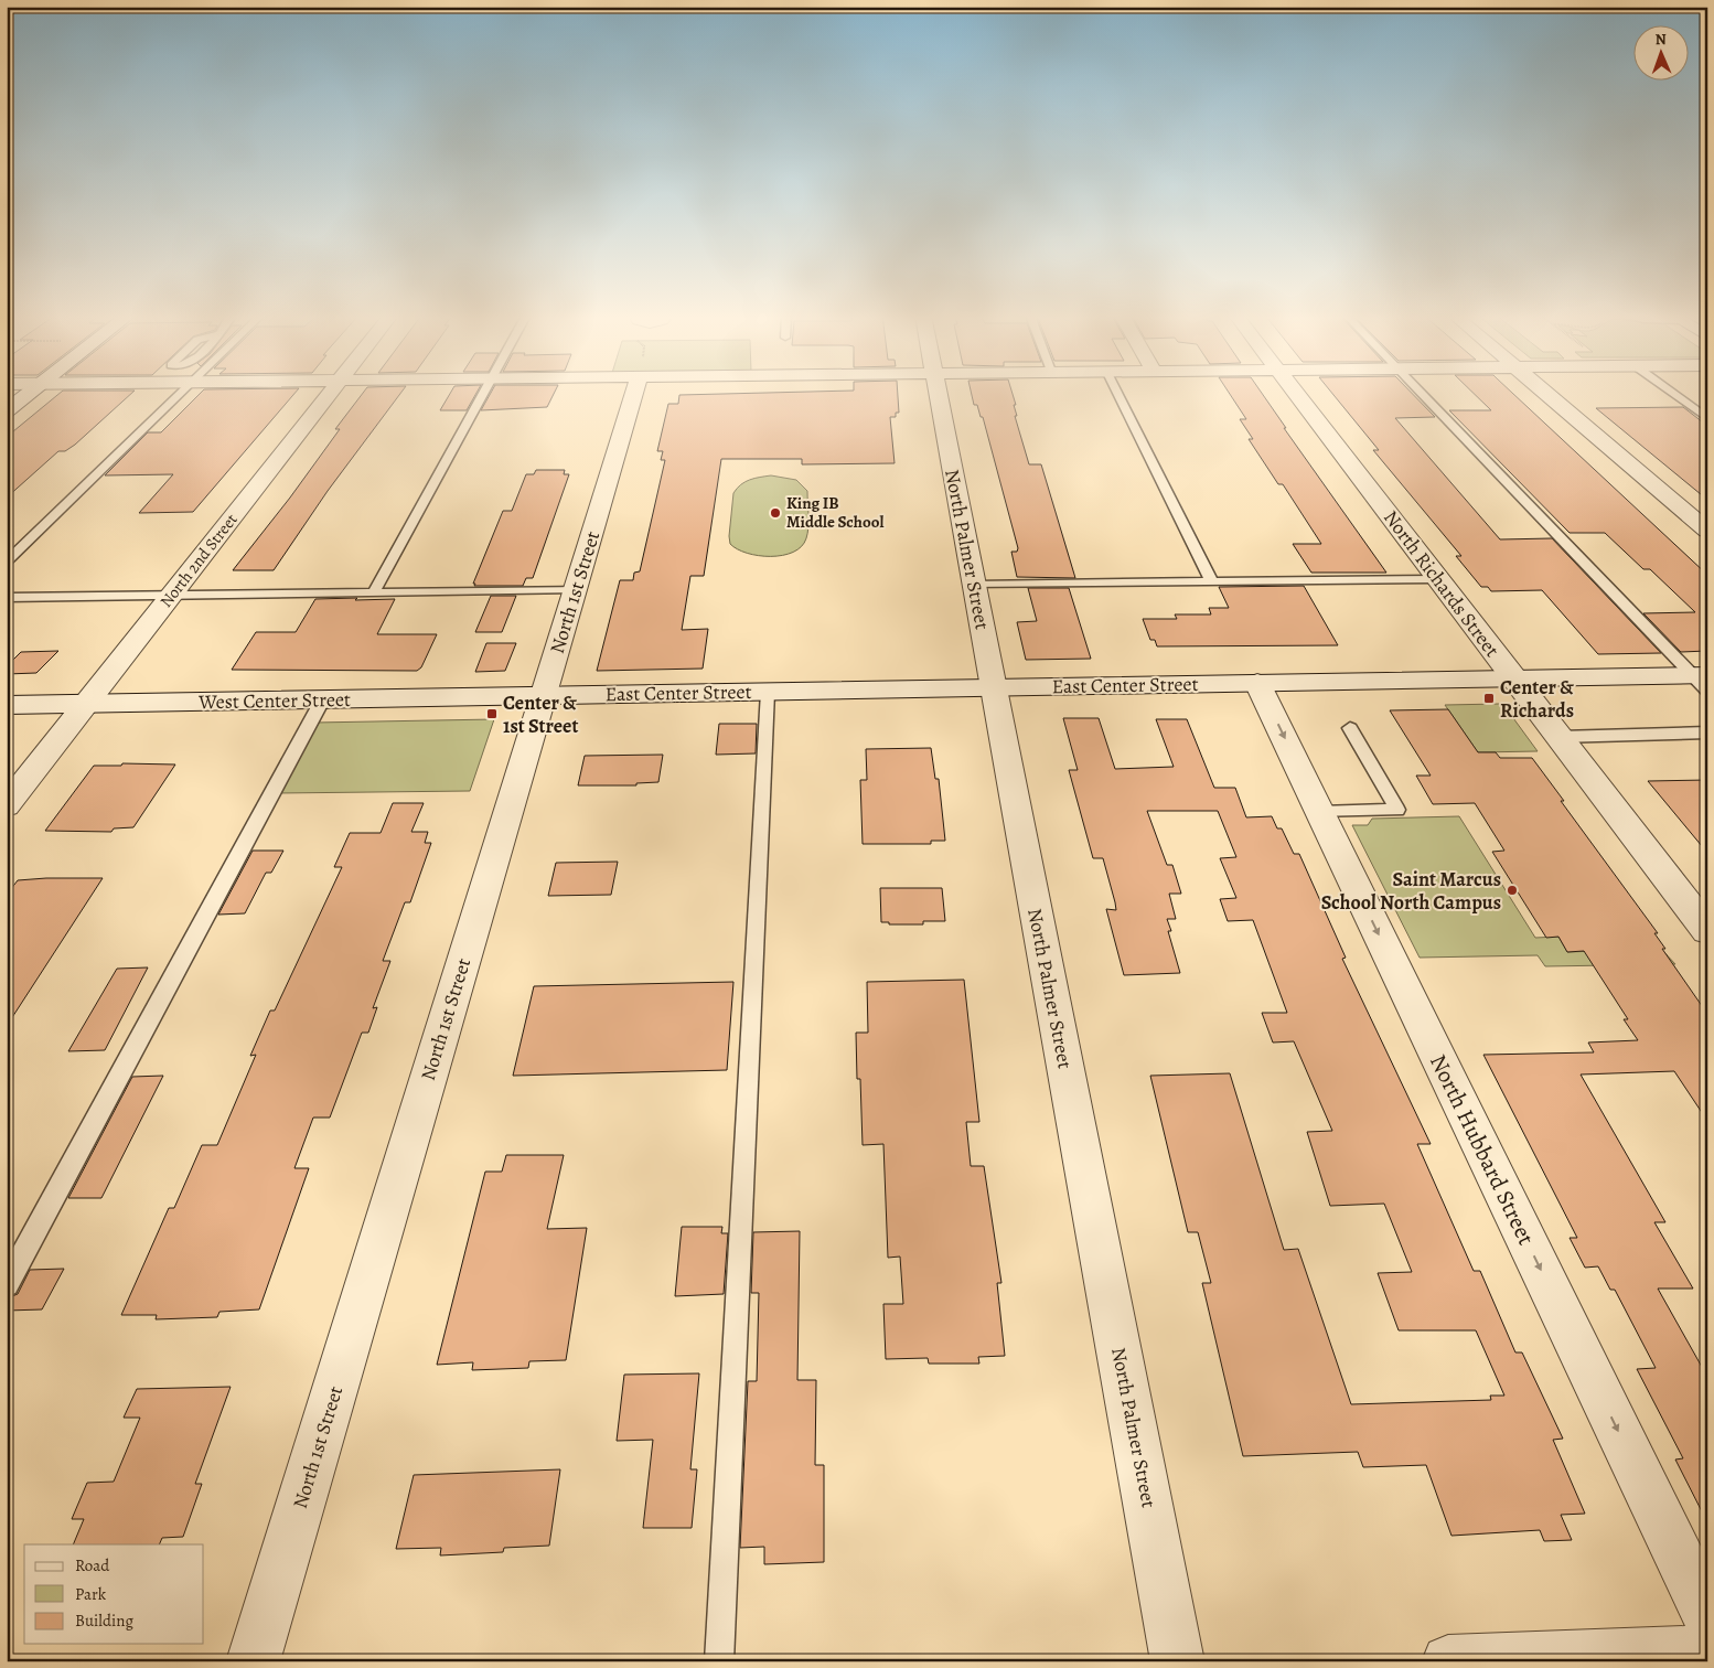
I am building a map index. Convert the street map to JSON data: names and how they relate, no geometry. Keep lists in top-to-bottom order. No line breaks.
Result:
{"streets":{"street":["North Palmer Street","North 2nd Street","North Richards Street","North 1st Street","East Center Street","West Center Street","North Hubbard Street"]},"crossings":[["North Palmer Street","East Center Street"],["North 2nd Street","West Center Street"],["North Richards Street","East Center Street"],["North 1st Street","East Center Street"],["North 1st Street","West Center Street"],["East Center Street","West Center Street"],["East Center Street","North Hubbard Street"]],"one_way":["North Hubbard Street"],"places":{"other":["King IB Middle School","Saint Marcus School North Campus"],"transit":["Center & Richards","Center & 1st Street"]},"legend":["Road","Park","Building"],"north":"top"}
